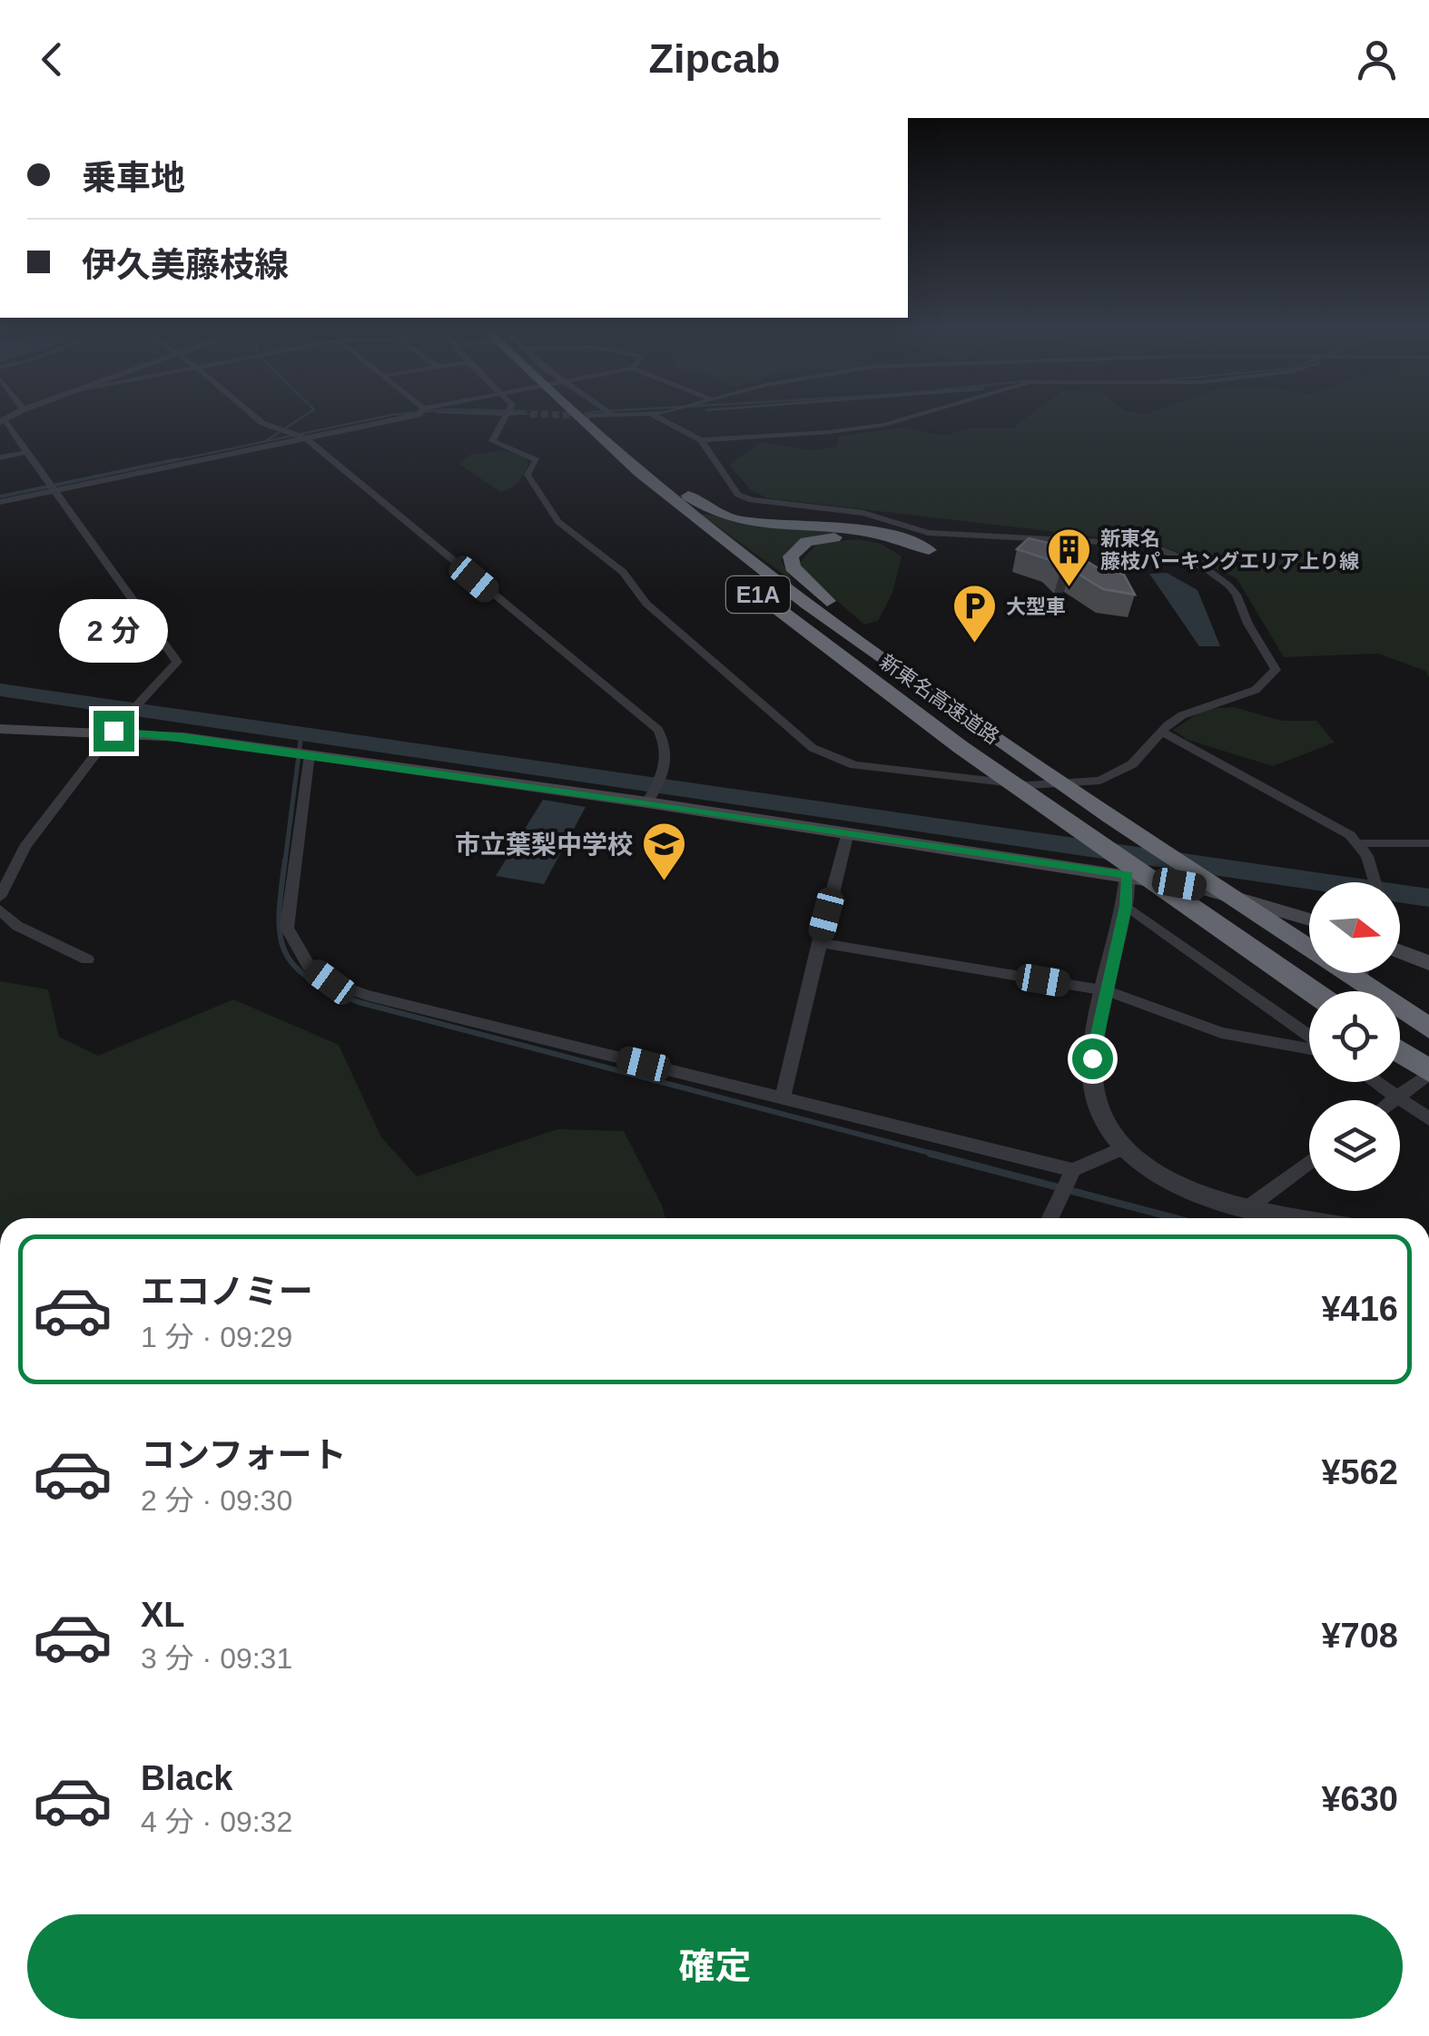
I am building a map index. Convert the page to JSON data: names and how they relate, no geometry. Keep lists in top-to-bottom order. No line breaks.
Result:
{"streets":{"highway":["E1A","新東名高速道路"]},"places":{"building":["新東名 藤枝パーキングエリア上り線"],"parking":["大型車"],"school or university":["市立葉梨中学校"]},"north":"right","page":{"header":"Zipcab","banner":["乗車地","伊久美藤枝線"],"bubble":"2 分","list":[{"name":"エコノミー","note":"1 分 · 09:29","value":"¥416"},{"name":"コンフォート","note":"2 分 · 09:30","value":"¥562"},{"name":"XL","note":"3 分 · 09:31","value":"¥708"},{"name":"Black","note":"4 分 · 09:32","value":"¥630"}],"buttons":"確定"}}
